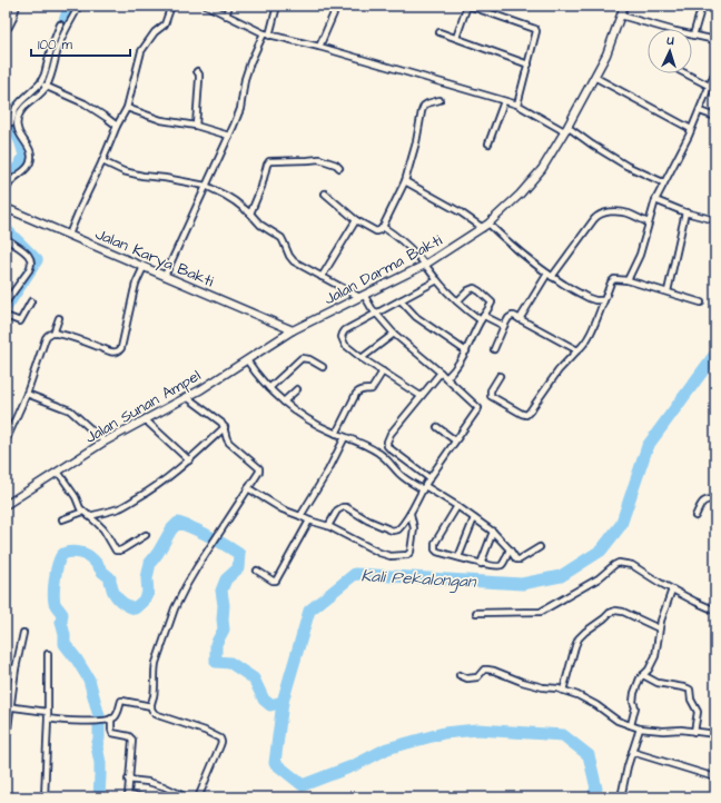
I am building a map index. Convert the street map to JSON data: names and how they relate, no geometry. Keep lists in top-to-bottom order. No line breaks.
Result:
{"streets":{"street":["Jalan Karya Bakti","Jalan Darma Bakti","Jalan Sunan Ampel"]},"crossings":[["Jalan Karya Bakti","Jalan Darma Bakti"],["Jalan Karya Bakti","Jalan Sunan Ampel"],["Jalan Darma Bakti","Jalan Sunan Ampel"]],"water":["Kali Pekalongan"],"scale_bar":"100 m","north":"top"}
